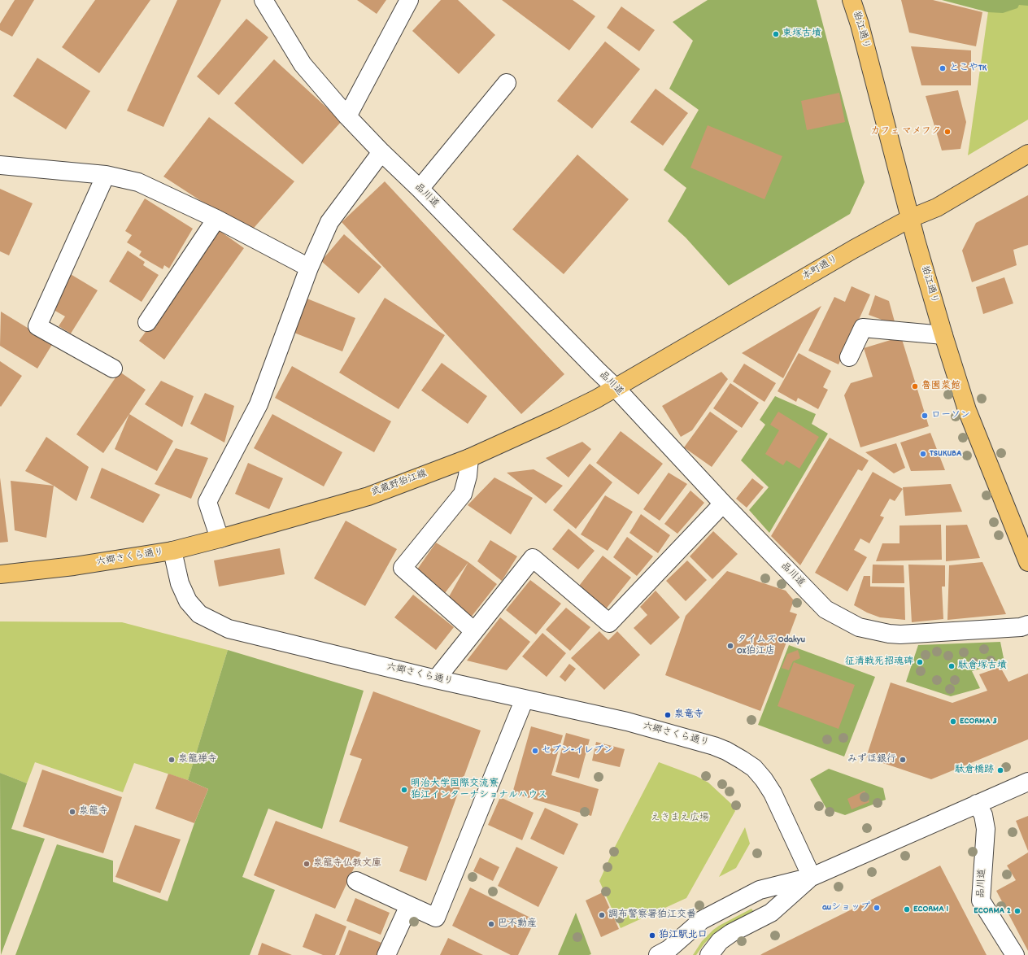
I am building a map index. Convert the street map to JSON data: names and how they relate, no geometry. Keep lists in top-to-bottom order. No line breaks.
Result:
{"streets":{"main road":["狛江通り","本町通り","武蔵野狛江線","六郷さくら通り"],"street":["品川道"]},"crossings":[["狛江通り","本町通り"],["品川道","本町通り"],["品川道","武蔵野狛江線"],["本町通り","武蔵野狛江線"],["武蔵野狛江線","六郷さくら通り"]],"parks":["えきまえ広場"],"places":["東塚古墳","とこやTK","カフェ マメフク","魯園菜館","ローソン","TSUKUBA","タイムズ Odakyu OX狛江店","征清戦死招魂碑","駄倉塚古墳","泉竜寺","ECORMA 3","セブン-イレブン","泉龍禅寺","みずほ銀行","駄倉橋跡","明治大学国際交流寮 狛江インターナショナルハウス","泉龍寺","泉龍寺仏教文庫","auショップ","ECORMA 1","ECORMA 2","調布警察署狛江交番","巴不動産","狛江駅北口"]}
